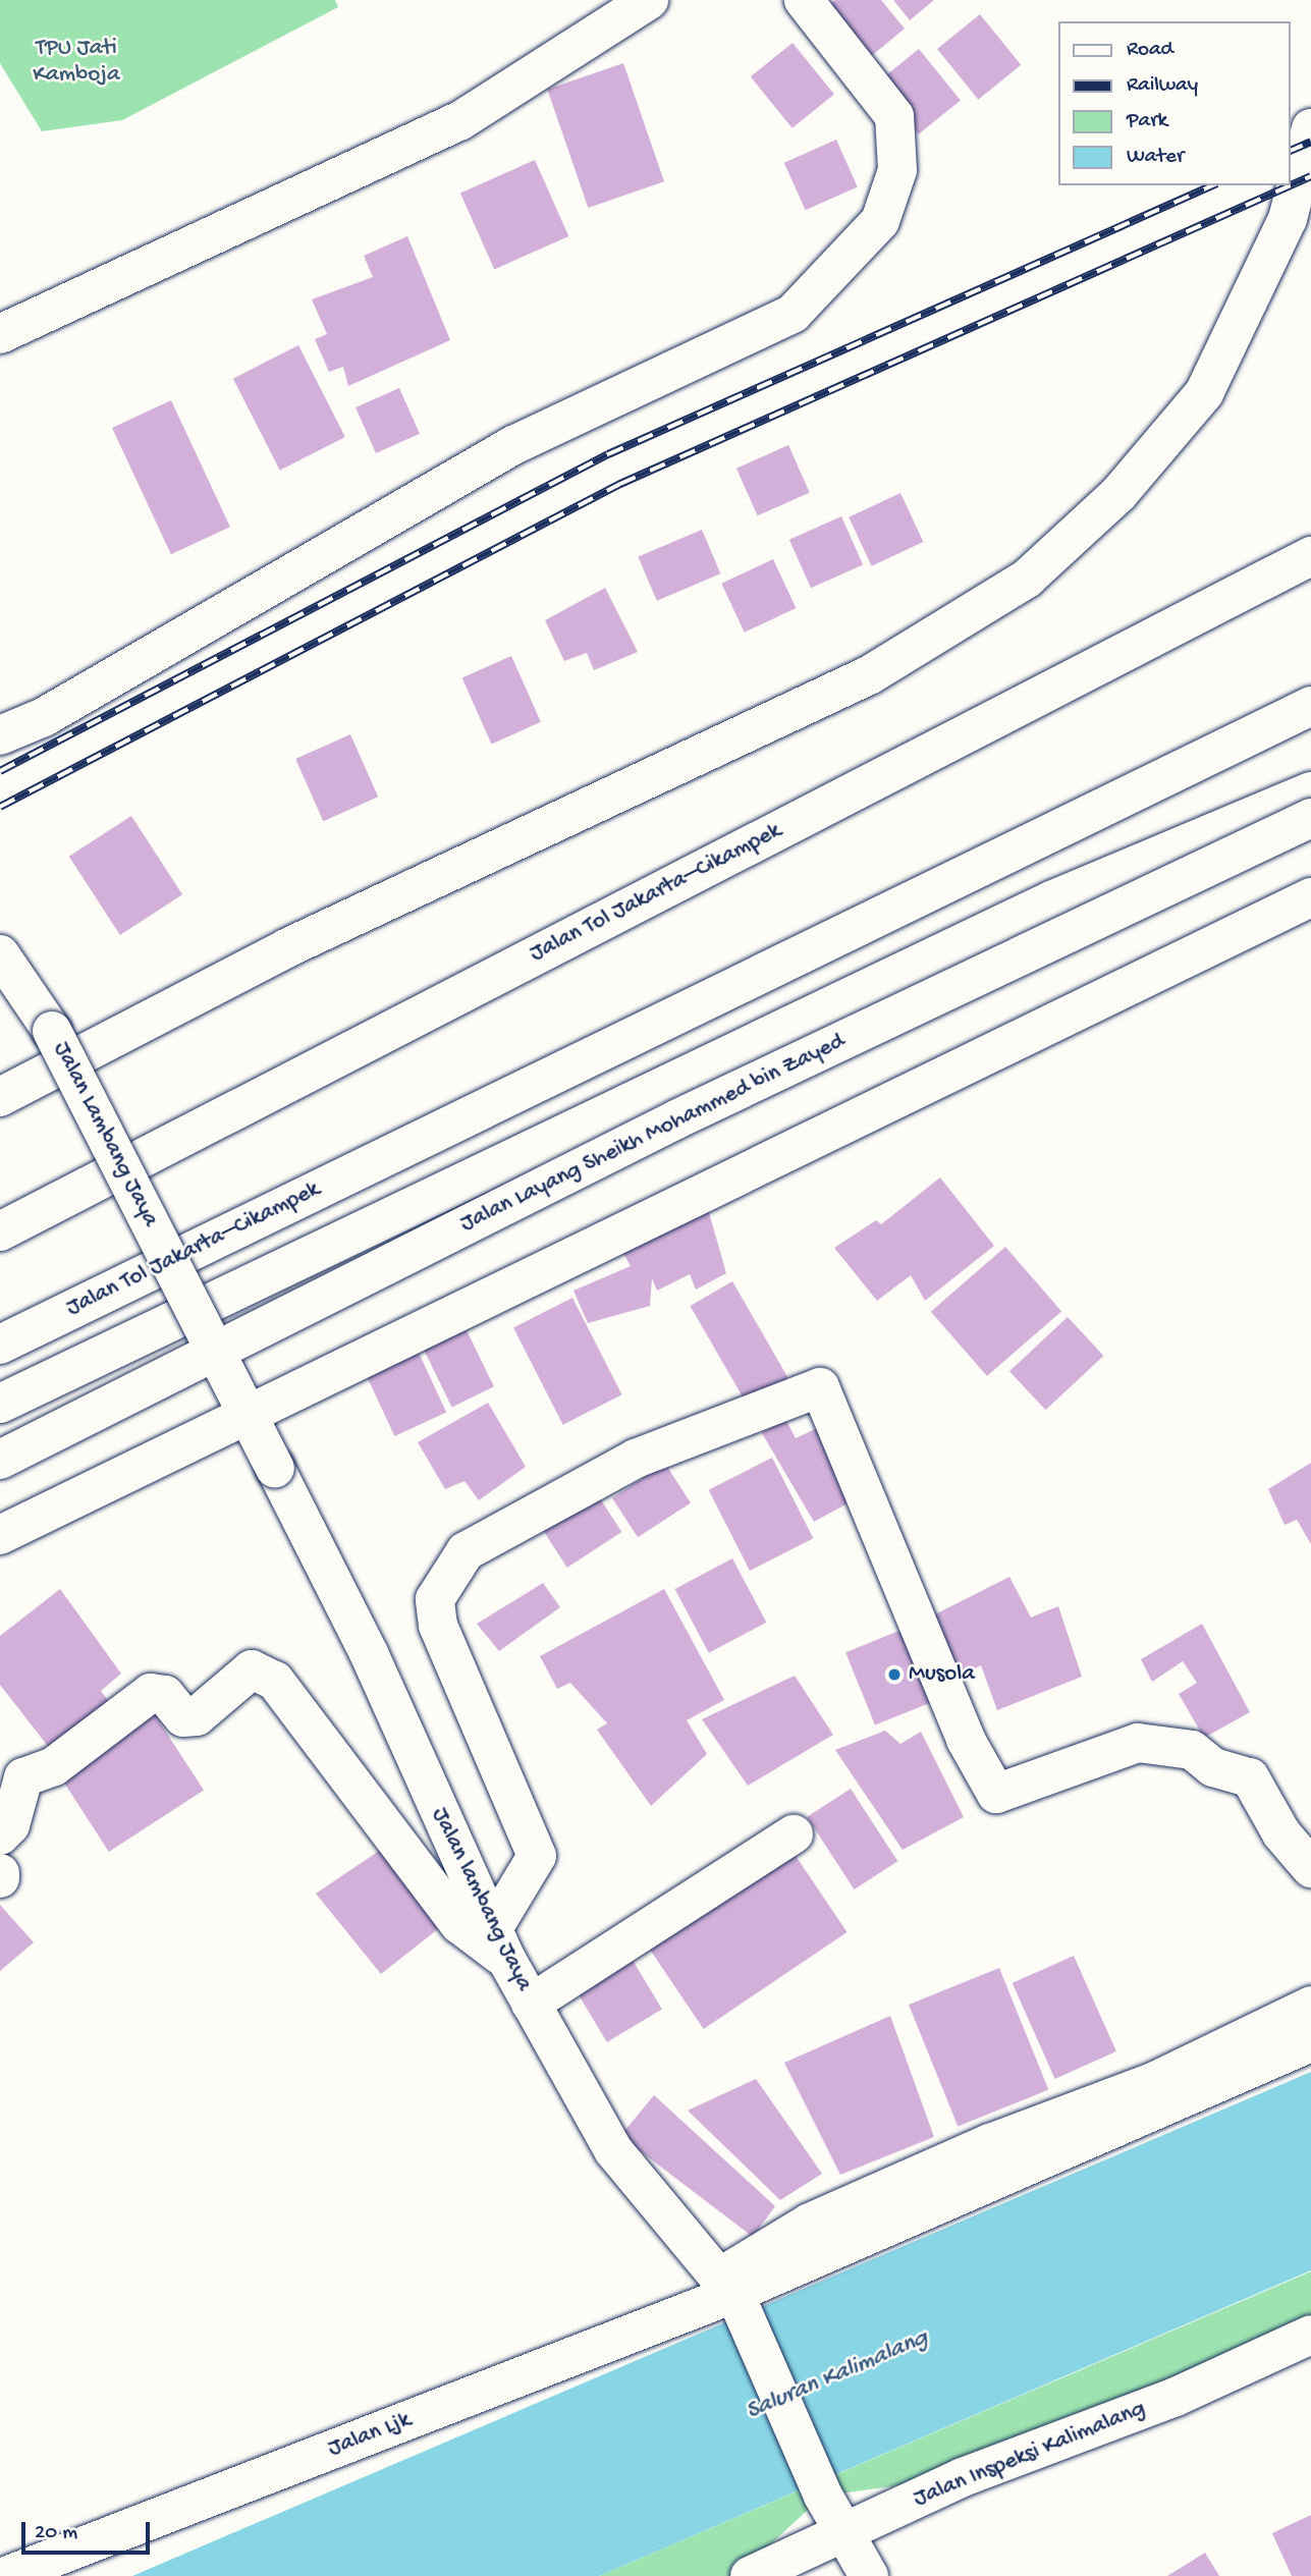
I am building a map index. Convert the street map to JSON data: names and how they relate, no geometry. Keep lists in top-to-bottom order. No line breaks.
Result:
{"streets":{"main road":["Jalan Tol Jakarta–Cikampek","Jalan Layang Sheikh Mohammed bin Zayed","Jalan Lambang Jaya","Jalan lambang Jaya","Jalan Ljk","Jalan Inspeksi Kalimalang"]},"crossings":[["Jalan Lambang Jaya","Jalan lambang Jaya"],["Jalan lambang Jaya","Jalan Ljk"]],"water":["Saluran Kalimalang"],"parks":["TPU Jati Kamboja"],"places":["Musola"],"legend":["Road","Railway","Park","Water"],"scale_bar":"20 m"}
